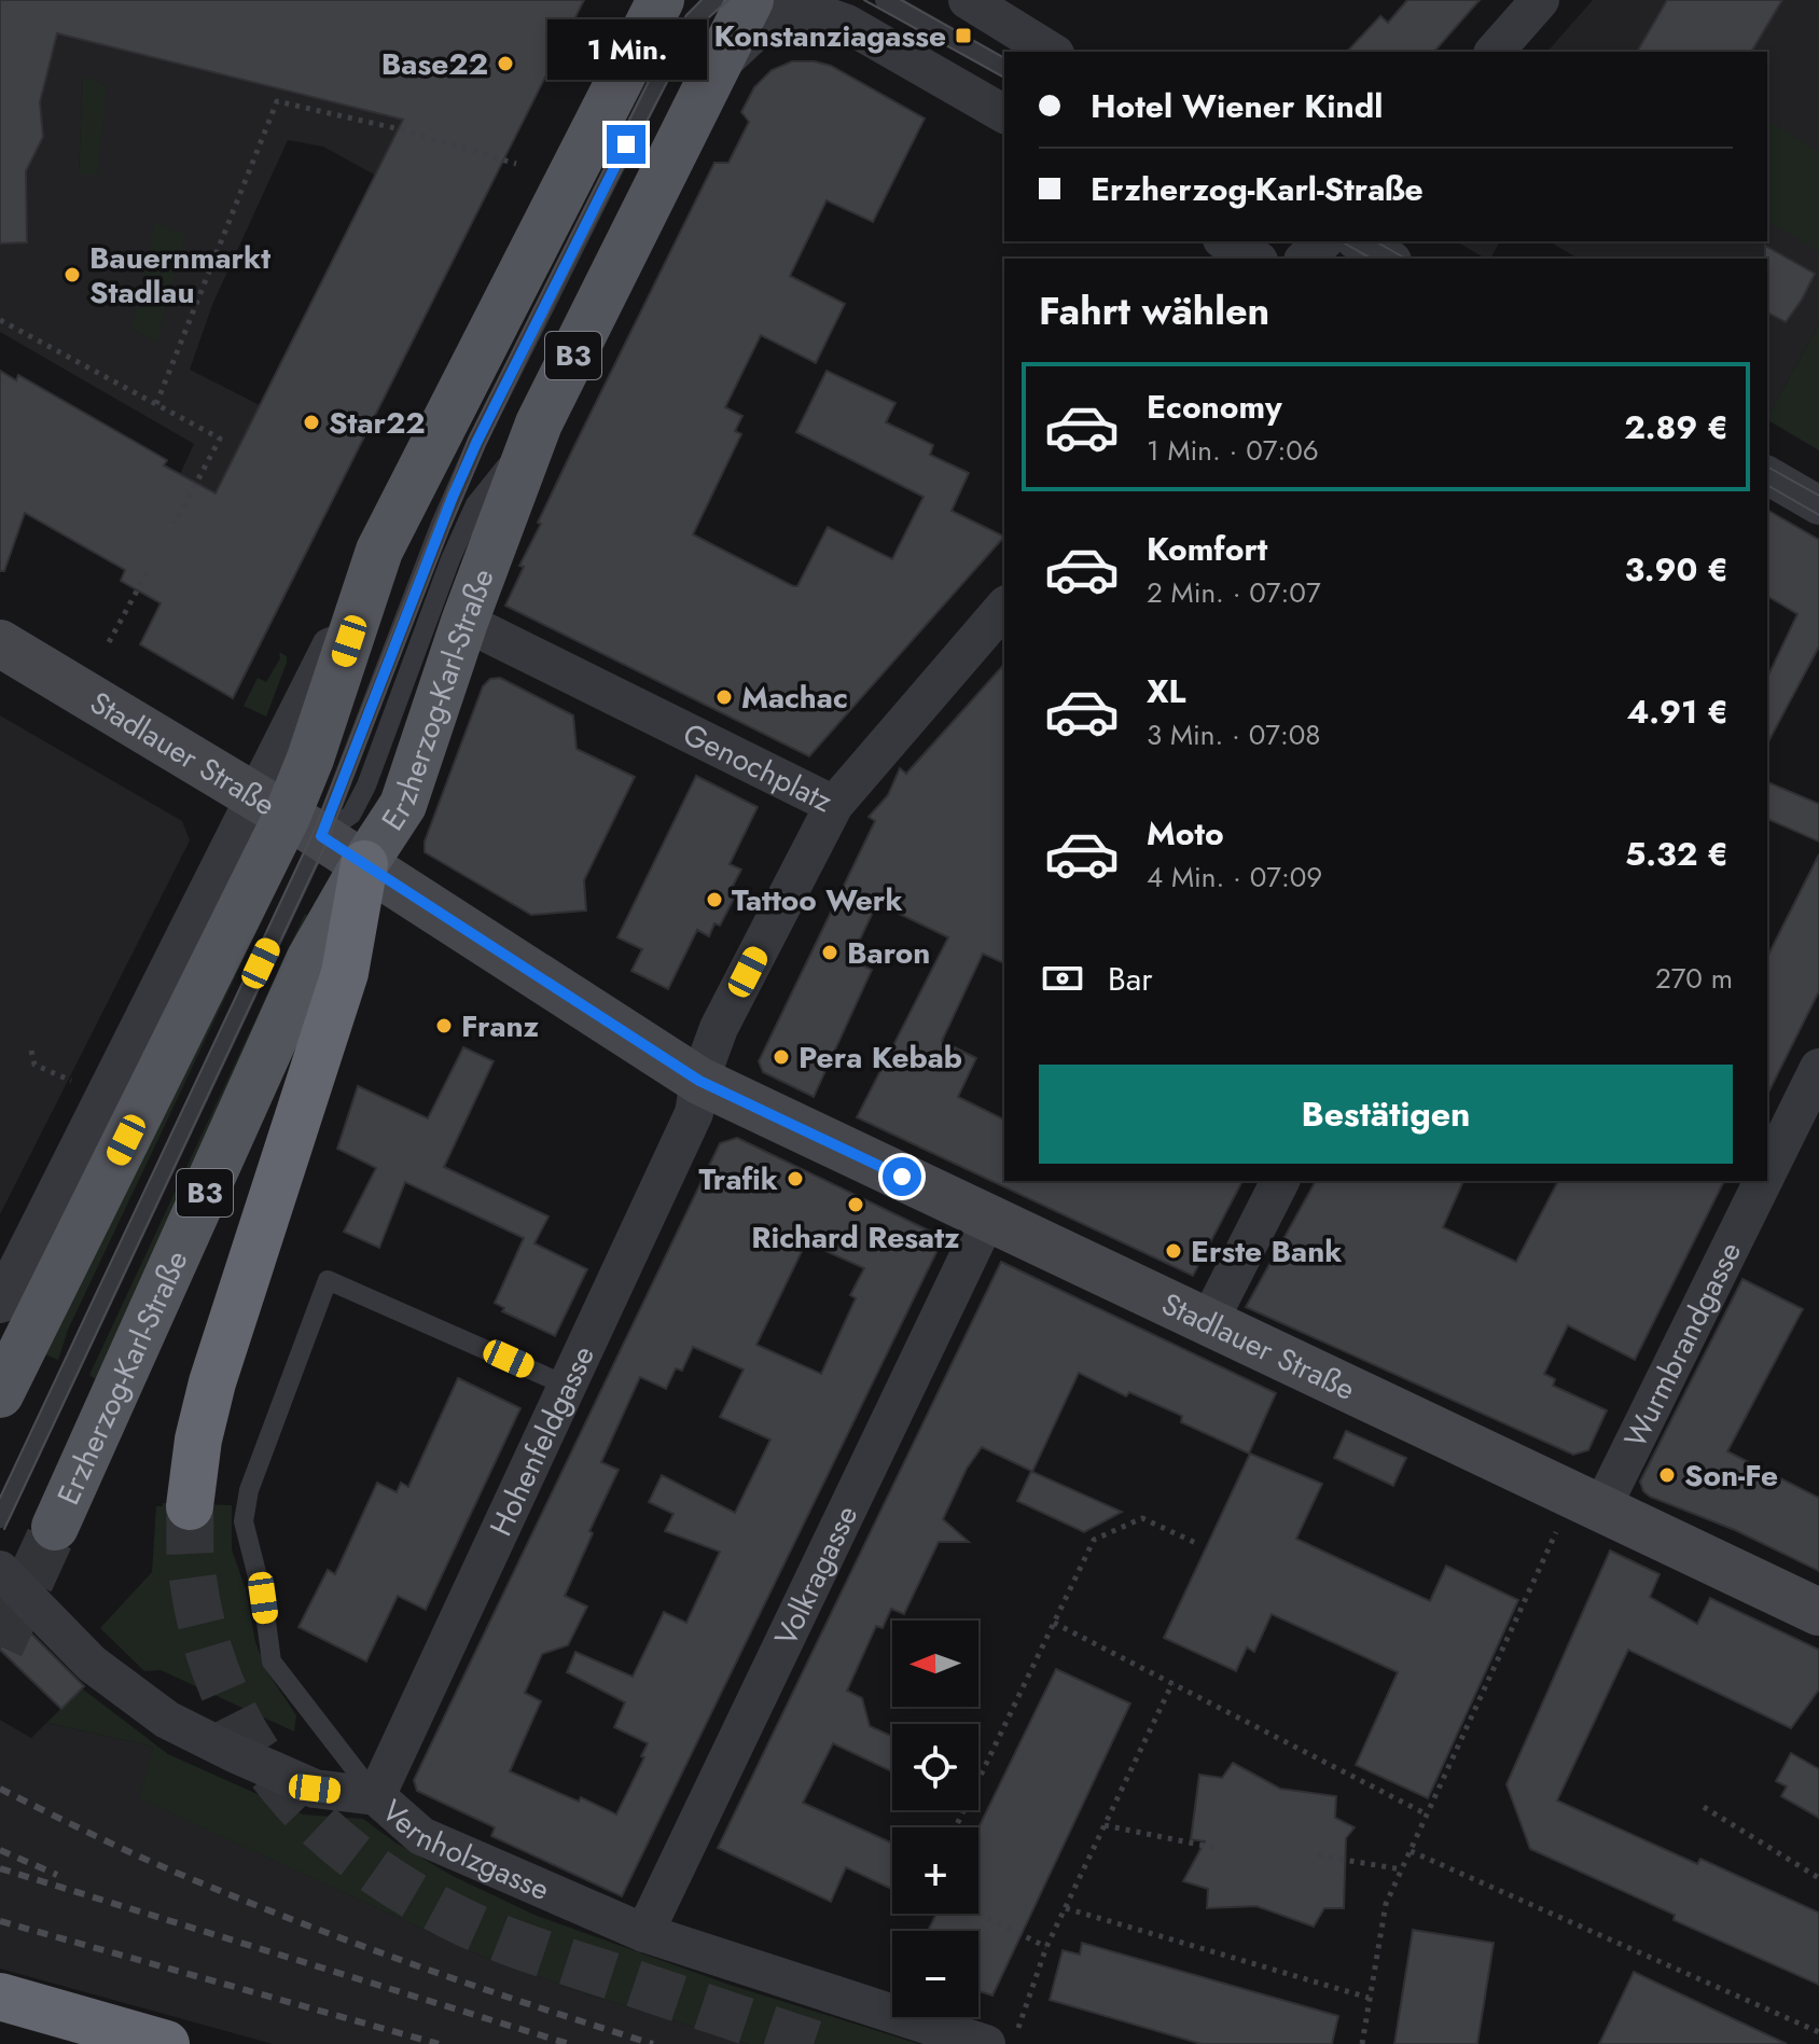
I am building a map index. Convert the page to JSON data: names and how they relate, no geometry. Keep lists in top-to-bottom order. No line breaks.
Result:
{"streets":{"main road":["B3","Erzherzog-Karl-Straße"],"street":["Stadlauer Straße","Genochplatz","Wurmbrandgasse","Hohenfeldgasse","Volkragasse","Vernholzgasse"]},"crossings":[["Erzherzog-Karl-Straße","Stadlauer Straße"],["Erzherzog-Karl-Straße","Genochplatz"],["Stadlauer Straße","Genochplatz"],["Stadlauer Straße","Wurmbrandgasse"],["Stadlauer Straße","Hohenfeldgasse"],["Stadlauer Straße","Volkragasse"],["Genochplatz","Hohenfeldgasse"],["Hohenfeldgasse","Vernholzgasse"],["Volkragasse","Vernholzgasse"]],"places":{"transit":["Konstanziagasse"],"other":["Base22","Bauernmarkt Stadlau","Star22","Machac","Tattoo Werk","Baron","Franz","Pera Kebab","Trafik","Richard Resatz","Erste Bank","Son-Fe"]},"north":"left","page":{"bubble":"1 Min.","banner":["Hotel Wiener Kindl","Erzherzog-Karl-Straße"],"heading":"Fahrt wählen","list":[{"name":"Economy","note":"1 Min. · 07:06","value":"2.89 €"},{"name":"Komfort","note":"2 Min. · 07:07","value":"3.90 €"},{"name":"XL","note":"3 Min. · 07:08","value":"4.91 €"},{"name":"Moto","note":"4 Min. · 07:09","value":"5.32 €"}],"pay":["Bar","270 m"],"buttons":"Bestätigen","map_buttons":["+","−"]}}
